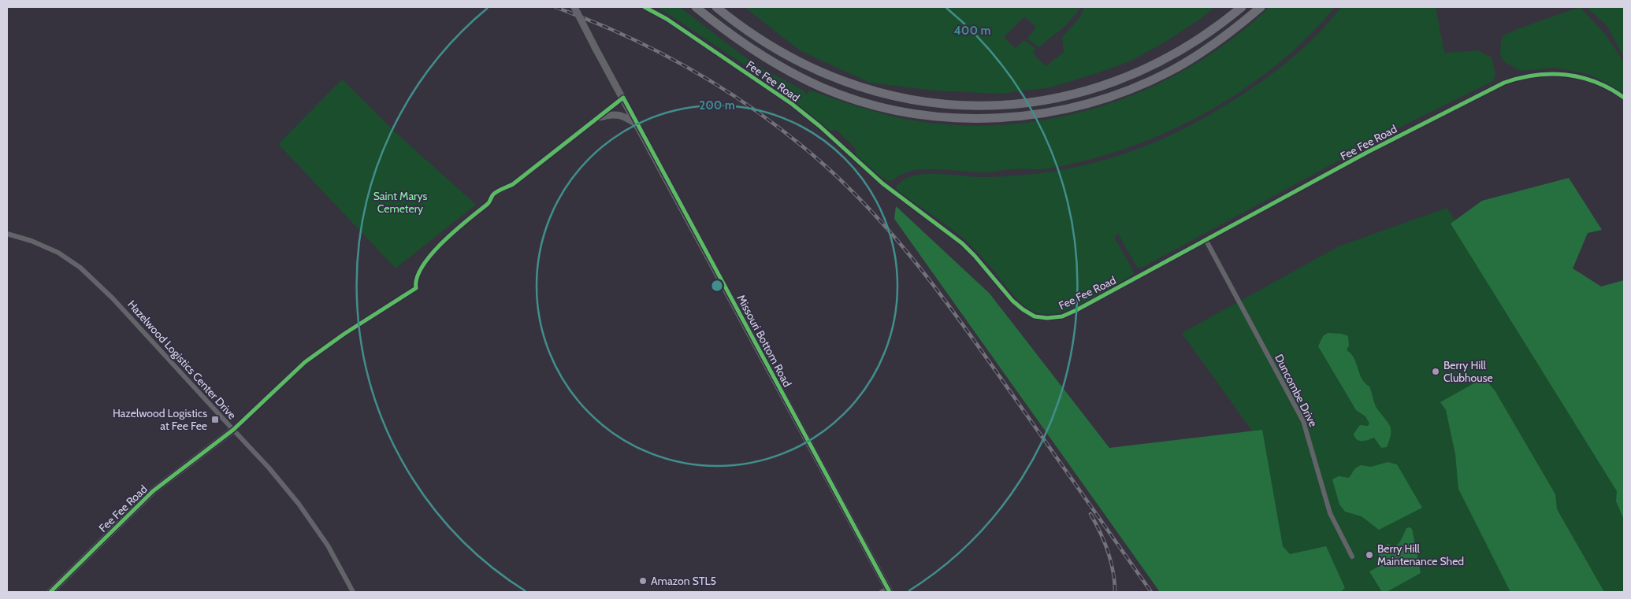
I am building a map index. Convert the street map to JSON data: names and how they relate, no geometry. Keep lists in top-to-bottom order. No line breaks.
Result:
{"streets":{"street":["Fee Fee Road","Missouri Bottom Road","Hazelwood Logistics Center Drive","Duncombe Drive"]},"crossings":[["Fee Fee Road","Hazelwood Logistics Center Drive"],["Fee Fee Road","Duncombe Drive"]],"parks":["Saint Marys Cemetery"],"places":{"other":["Berry Hill Clubhouse","Berry Hill Maintenance Shed","Amazon STL5"],"transit":["Hazelwood Logistics at Fee Fee"]},"rings":["400 m","200 m"]}
